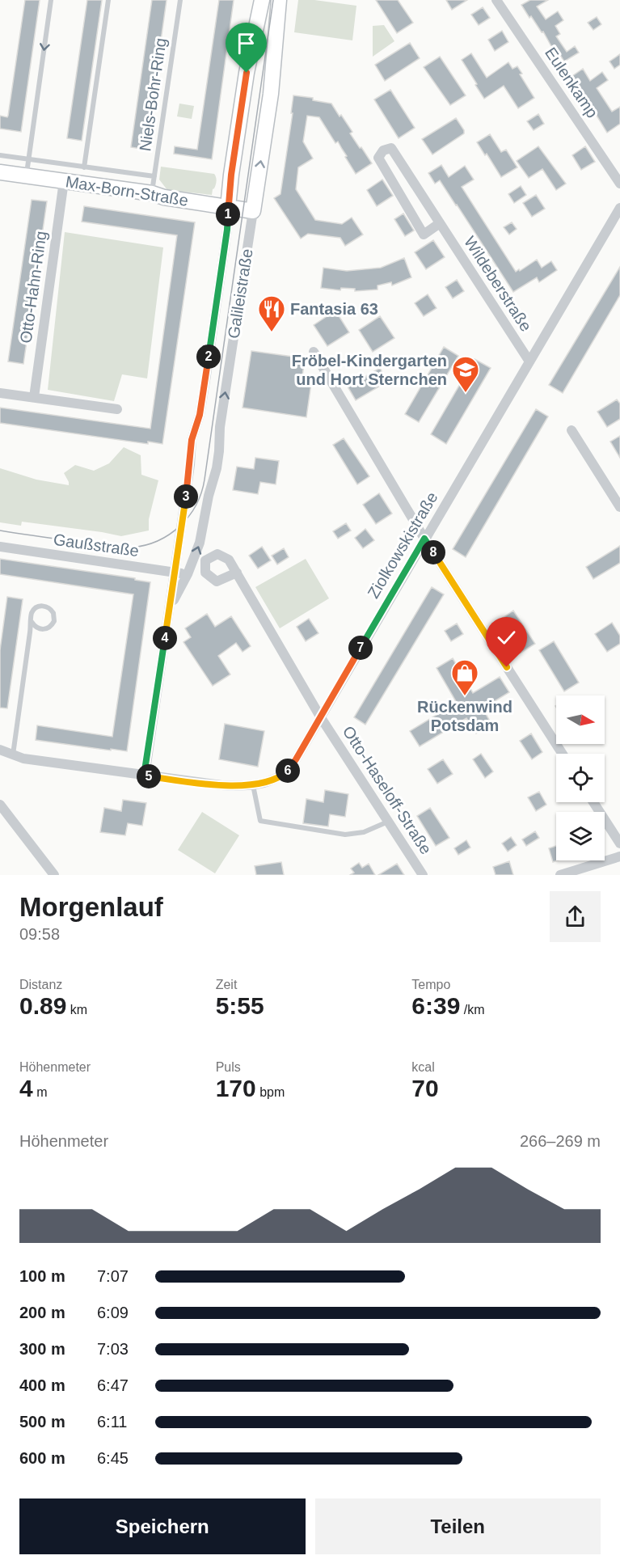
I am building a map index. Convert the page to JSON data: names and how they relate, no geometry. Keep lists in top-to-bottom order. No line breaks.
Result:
{"streets":{"street":["Eulenkamp","Max-Born-Straße","Wildeberstraße","Otto-Hahn-Ring","Galileistraße","Gaußstraße","Ziolkowskistraße","Otto-Haseloff-Straße"],"lane":["Niels-Bohr-Ring"]},"crossings":[["Niels-Bohr-Ring","Max-Born-Straße"],["Max-Born-Straße","Otto-Hahn-Ring"],["Max-Born-Straße","Galileistraße"],["Wildeberstraße","Ziolkowskistraße"],["Galileistraße","Gaußstraße"],["Galileistraße","Ziolkowskistraße"],["Ziolkowskistraße","Otto-Haseloff-Straße"]],"places":{"restaurant":["Fantasia 63"],"school or university":["Fröbel-Kindergarten und Hort Sternchen"],"shop":["Rückenwind Potsdam"]},"north":"right","page":{"pins":["1","2","3","8","4","7","6","5"],"heading":["Morgenlauf","09:58"],"stats":[["Distanz","0.89 km"],["Zeit","5:55"],["Tempo","6:39 /km"],["Höhenmeter","4 m"],["Puls","170 bpm"],["kcal","70"]],"chart":["Höhenmeter","266–269 m"],"list":[{"name":"100 m","note":"7:07"},{"name":"200 m","note":"6:09"},{"name":"300 m","note":"7:03"},{"name":"400 m","note":"6:47"},{"name":"500 m","note":"6:11"},{"name":"600 m","note":"6:45"}],"buttons":["Speichern","Teilen"]}}
